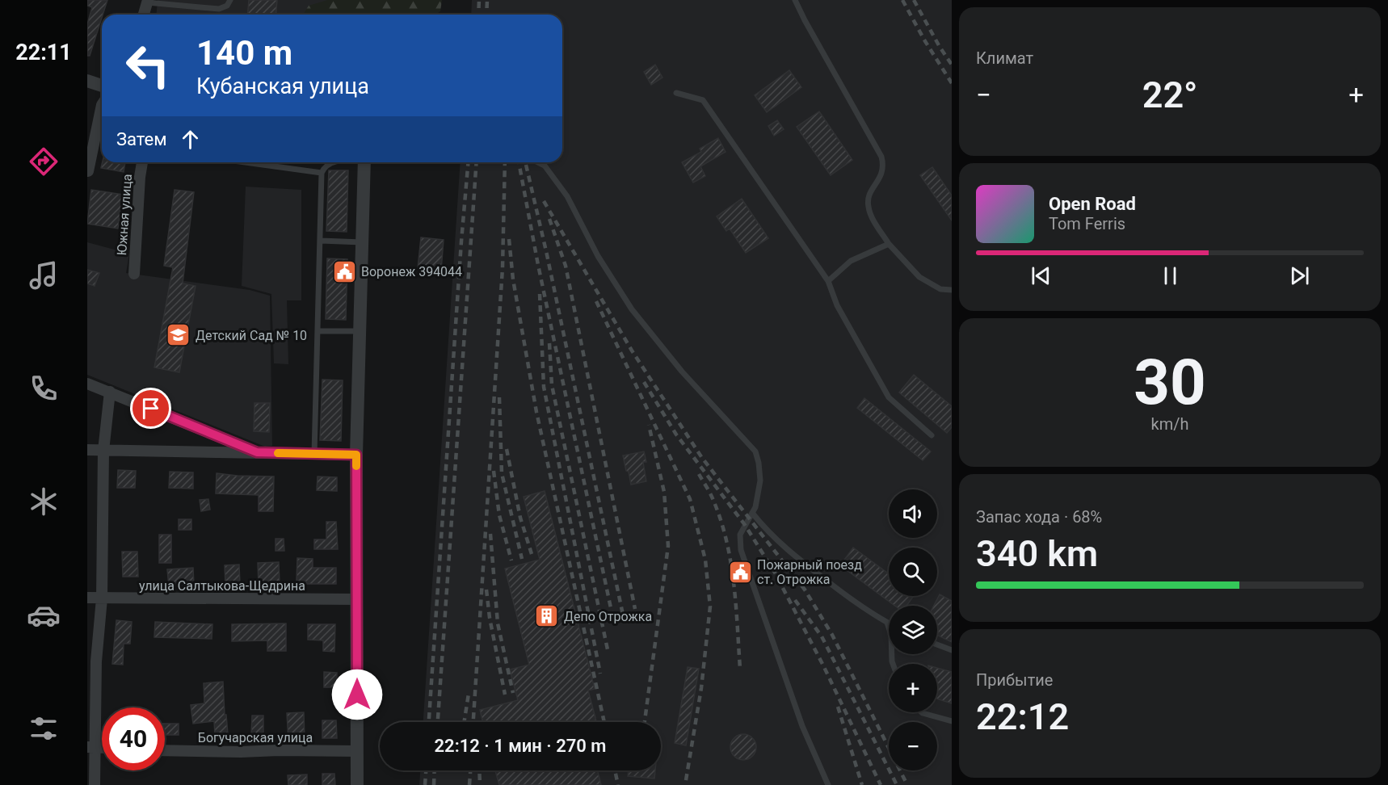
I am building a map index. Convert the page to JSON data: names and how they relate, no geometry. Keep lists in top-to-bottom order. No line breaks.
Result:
{"streets":{"street":["Южная улица","улица Салтыкова-Щедрина","Богучарская улица"]},"places":{"public building":["Воронеж 394044","Пожарный поезд ст. Отрожка"],"school or university":["Детский Сад № 10"],"building":["Депо Отрожка"]},"page":{"tabs":"22:11","tile":["Климат",["30","km/h"],["Запас хода · 68%","340 km"],["Прибытие","22:12"]],"turn":["140 m","Кубанская улица"],"heat":["−","22°","+"],"then":"Затем","song":["Open Road","Tom Ferris"],"map_buttons":["+","−"],"limit":"40","trip":"22:12 · 1 мин · 270 m"}}
